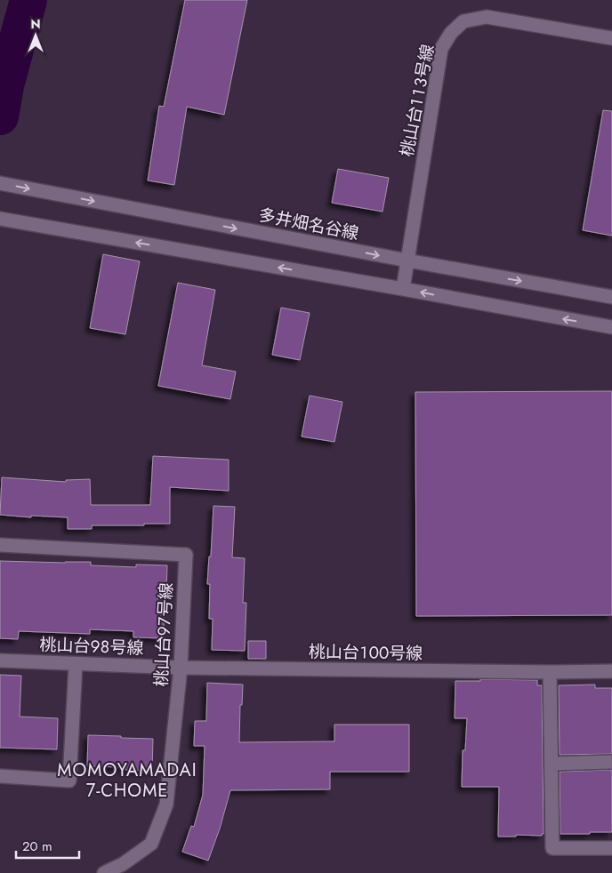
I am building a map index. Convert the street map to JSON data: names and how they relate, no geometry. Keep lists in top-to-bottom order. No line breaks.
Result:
{"streets":{"street":["桃山台１１３号線","多井畑名谷線","桃山台９７号線","桃山台９８号線","桃山台１００号線"]},"crossings":[["桃山台１１３号線","多井畑名谷線"],["桃山台９７号線","桃山台９８号線"],["桃山台９７号線","桃山台１００号線"],["桃山台９８号線","桃山台１００号線"]],"districts":["MOMOYAMADAI 7-CHOME"],"scale_bar":"20 m","north":"top"}
